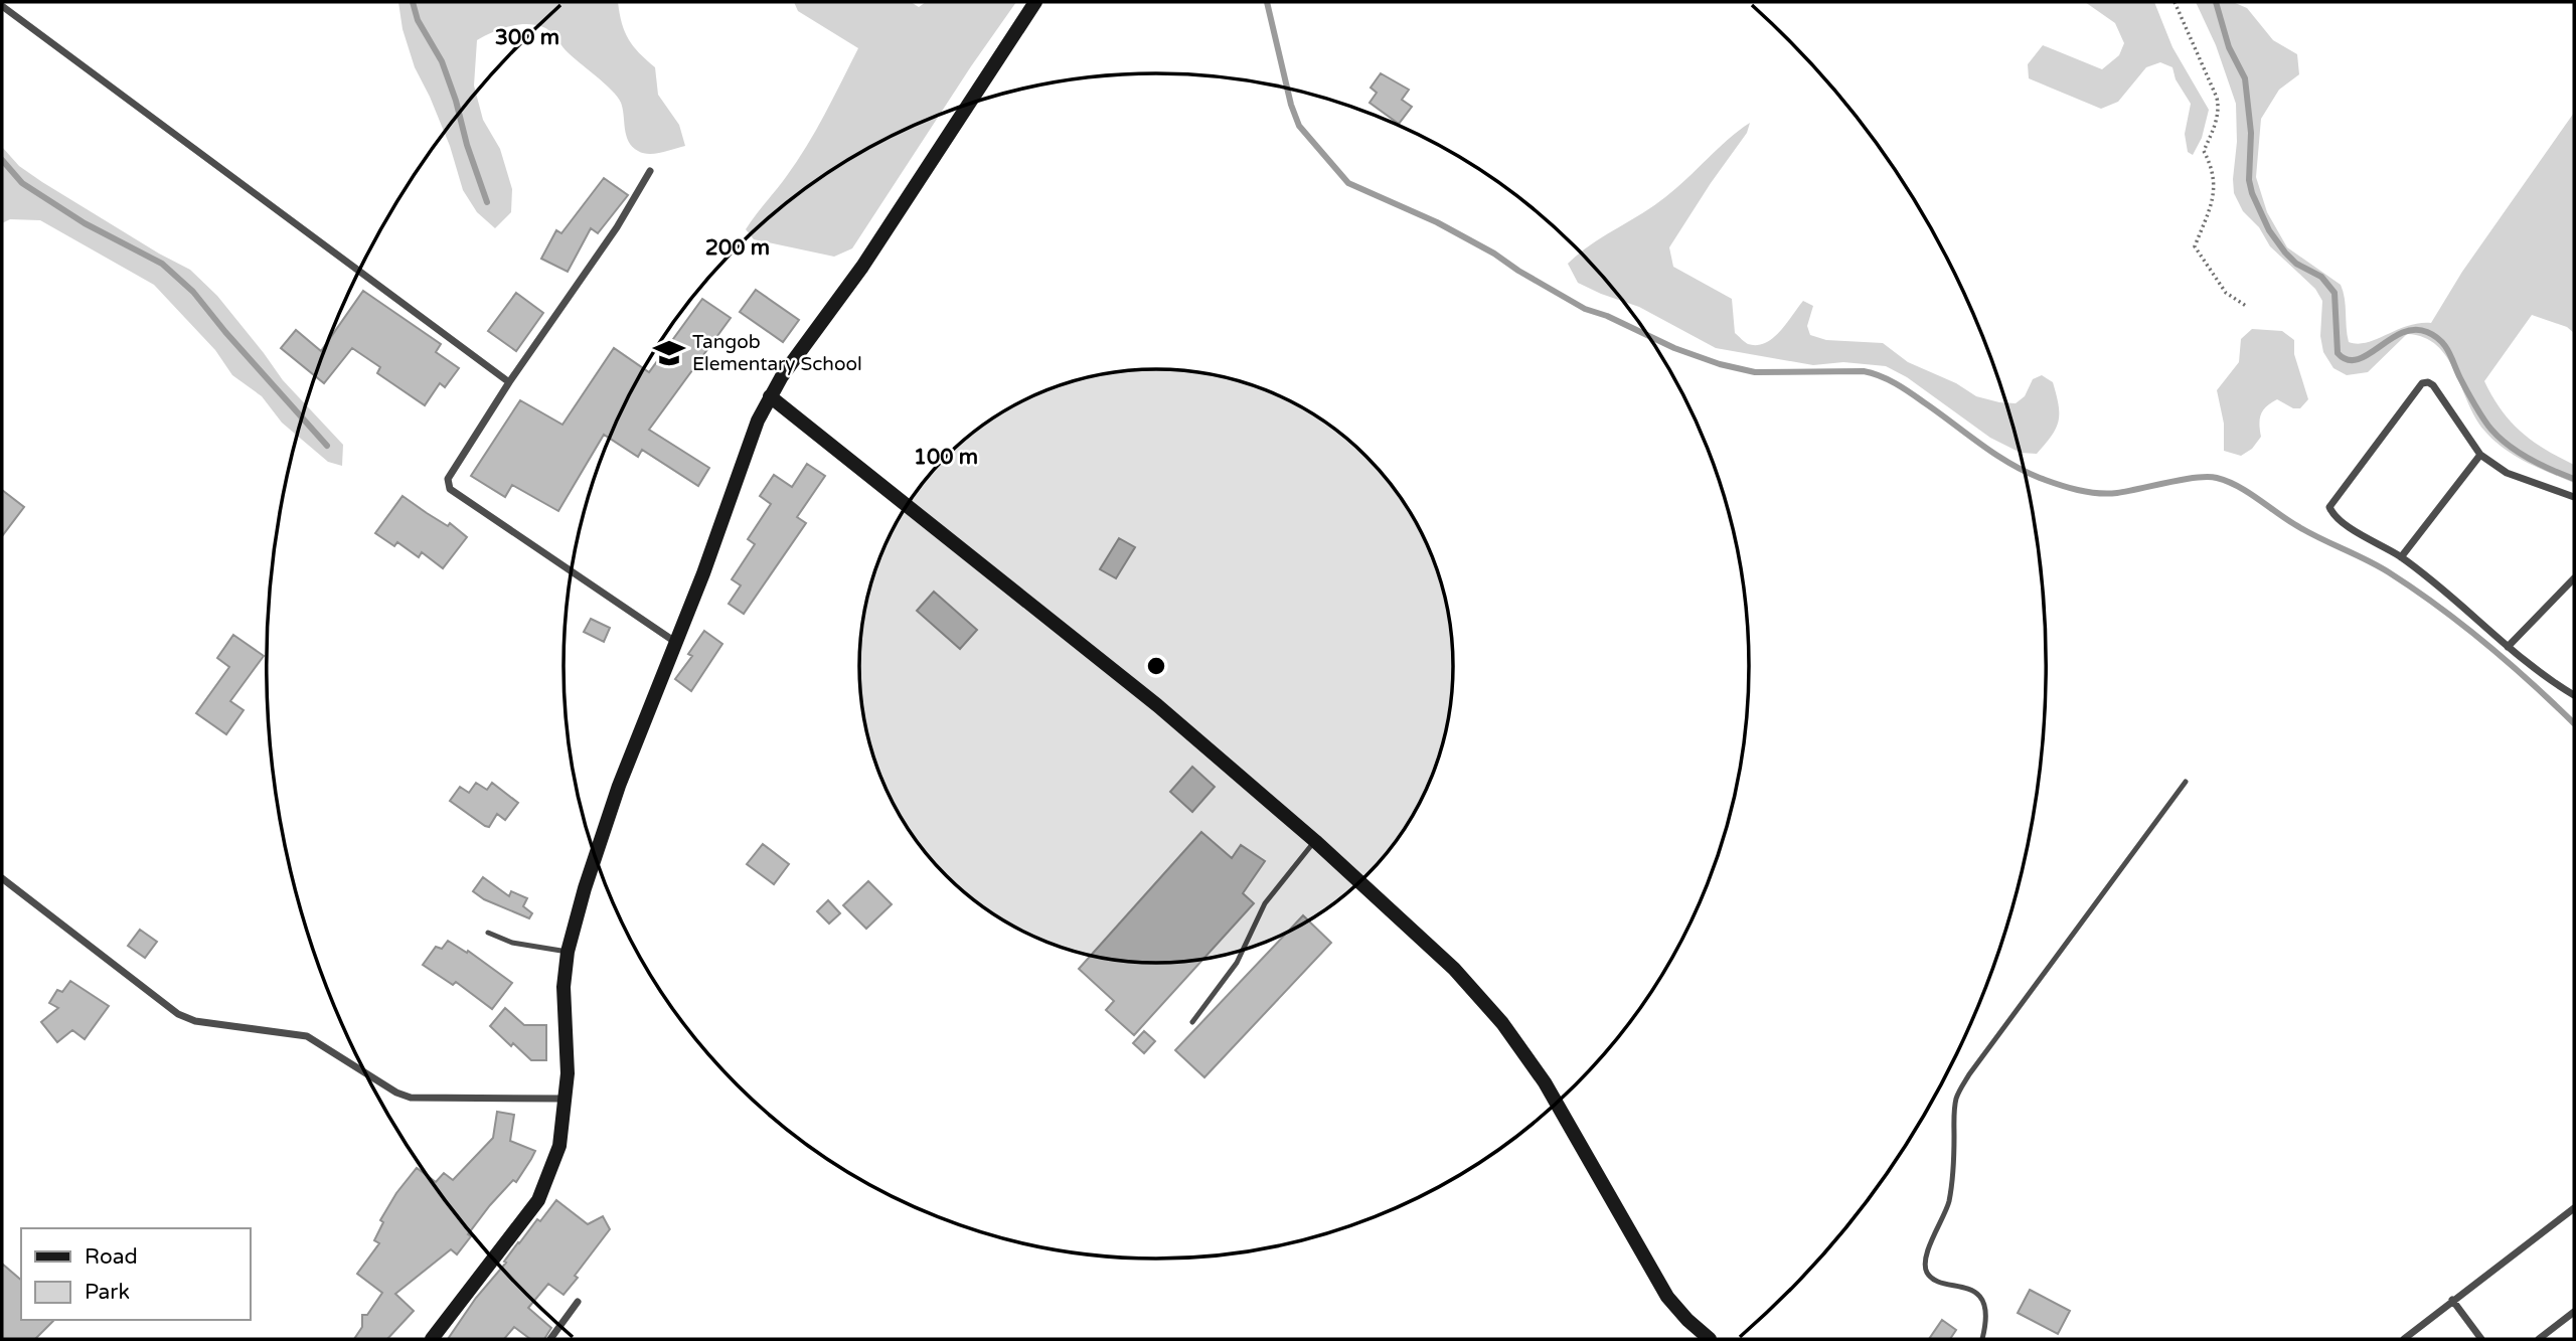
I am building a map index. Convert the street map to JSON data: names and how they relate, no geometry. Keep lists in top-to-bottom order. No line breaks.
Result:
{"places":{"school or university":["Tangob Elementary School"]},"legend":["Road","Park"],"rings":["300 m","200 m","100 m"]}
